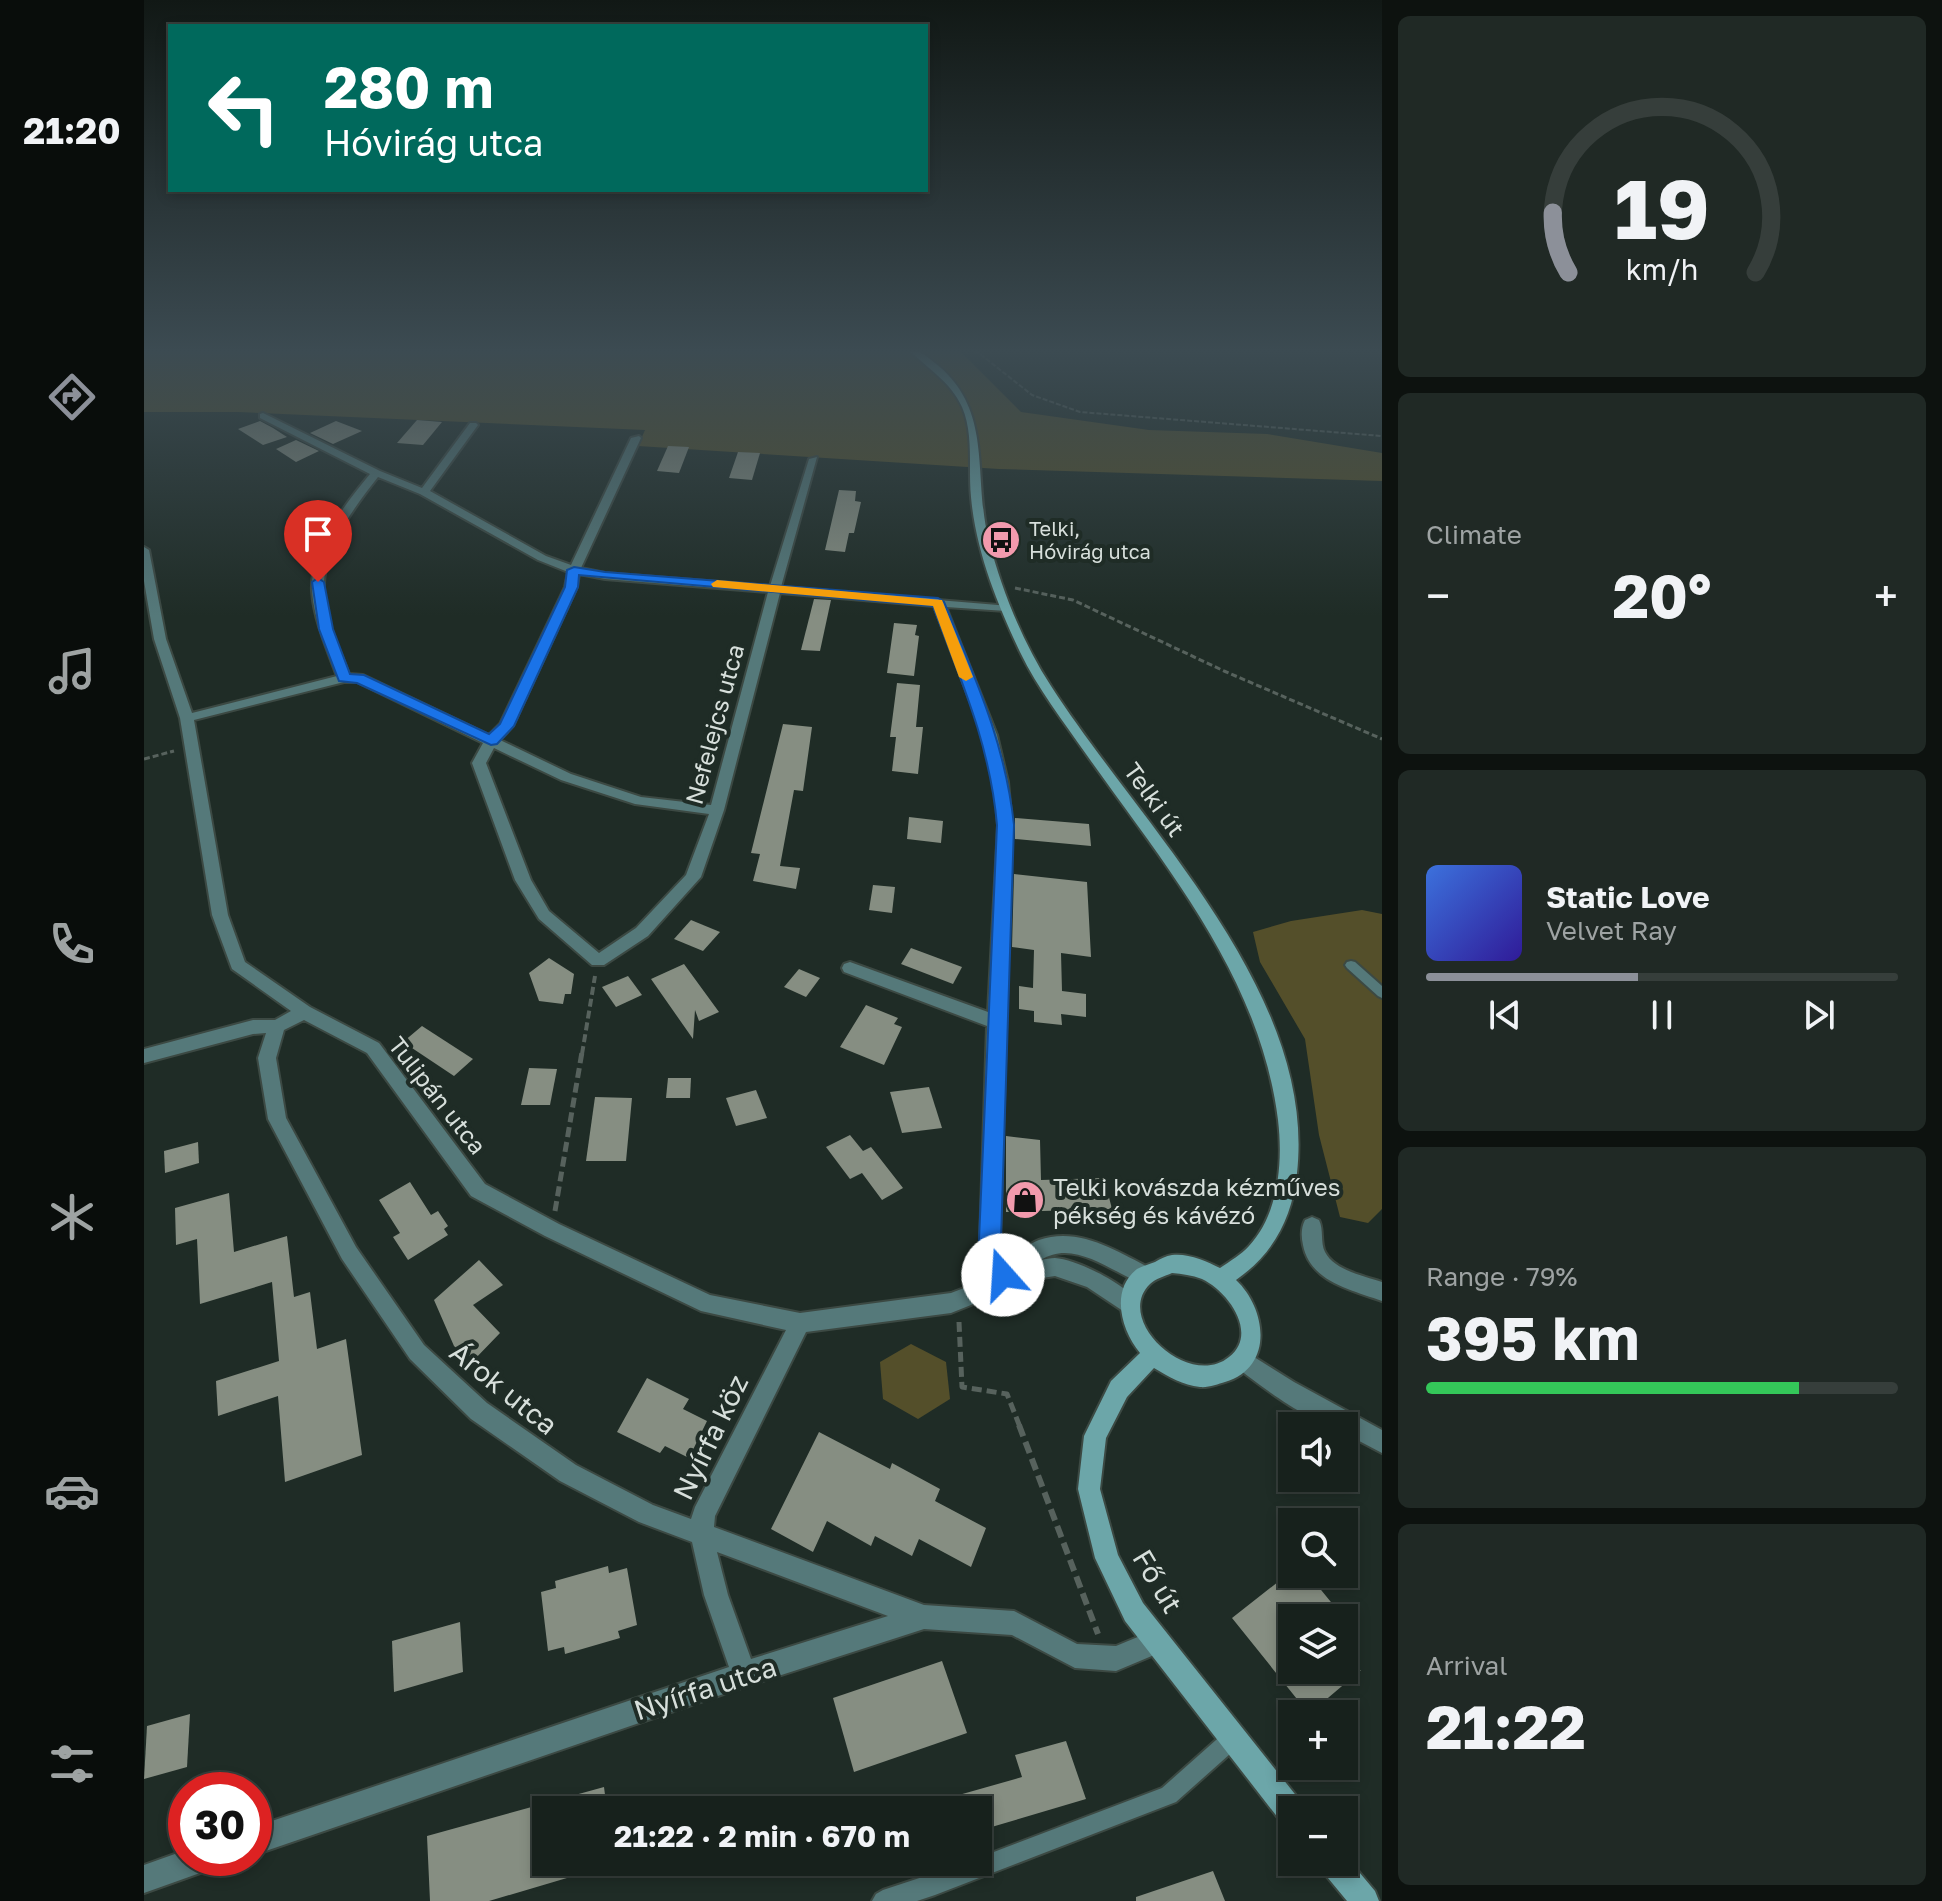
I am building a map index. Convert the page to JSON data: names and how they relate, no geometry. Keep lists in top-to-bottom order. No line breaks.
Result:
{"streets":{"main road":["Telki út","Fő út"],"street":["Nefelejcs utca","Tulipán utca","Árok utca","Nyírfa köz","Nyírfa utca"]},"crossings":[["Telki út","Tulipán utca"],["Telki út","Fő út"],["Tulipán utca","Nyírfa köz"],["Tulipán utca","Fő út"],["Árok utca","Nyírfa köz"],["Árok utca","Nyírfa utca"],["Nyírfa köz","Nyírfa utca"],["Fő út","Nyírfa utca"]],"places":{"bus stop":["Telki, Hóvirág utca"],"shop":["Telki kovászda kézműves pékség és kávézó"]},"page":{"tabs":"21:20","turn":["280 m","Hóvirág utca"],"tile":["Climate",["Range · 79%","395 km"],["Arrival","21:22"]],"heat":["−","20°","+"],"song":["Static Love","Velvet Ray"],"map_buttons":["+","−"],"limit":"30","trip":"21:22 · 2 min · 670 m","gauge":["19","km/h"]}}
